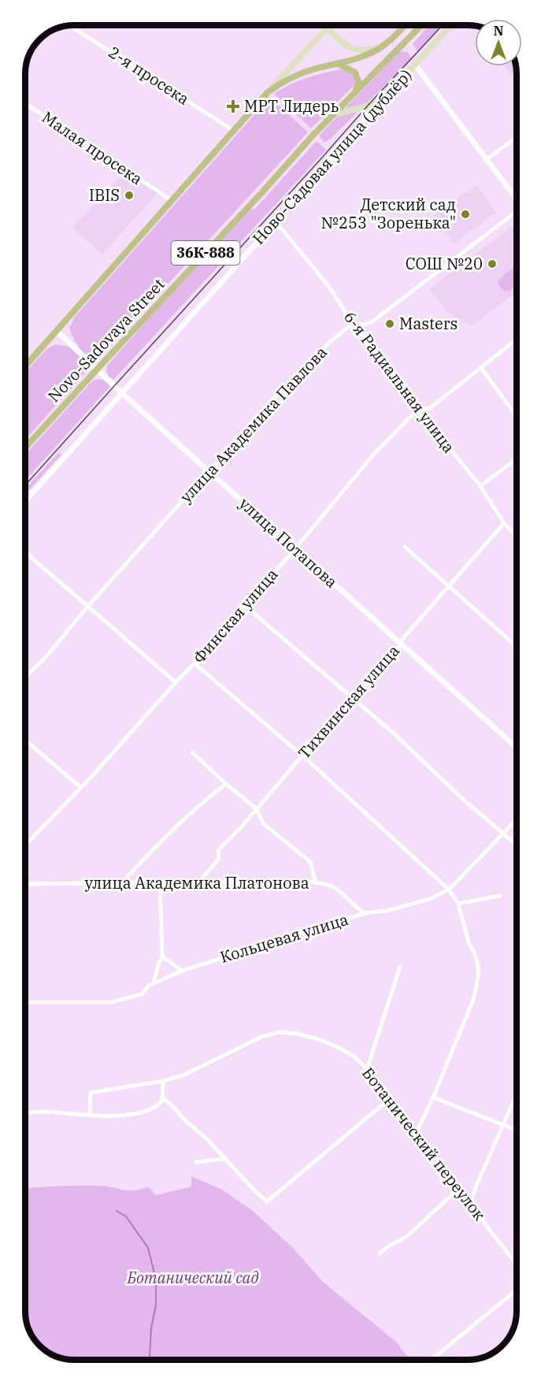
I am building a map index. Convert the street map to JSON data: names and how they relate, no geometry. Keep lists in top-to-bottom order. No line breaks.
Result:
{"streets":{"main road":["Ново-Садовая улица (дублёр)","36К-888","Novo-Sadovaya Street"],"street":["2-я просека","Малая просека","6-я Радиальная улица","улица Академика Павлова","улица Потапова","Финская улица","Тихвинская улица","улица Академика Платонова","Кольцевая улица","Ботанический переулок"]},"crossings":[["Ново-Садовая улица (дублёр)","6-я Радиальная улица"],["Ново-Садовая улица (дублёр)","улица Потапова"],["Novo-Sadovaya Street","улица Потапова"],["6-я Радиальная улица","улица Академика Павлова"],["6-я Радиальная улица","Финская улица"],["6-я Радиальная улица","Тихвинская улица"],["улица Академика Павлова","улица Потапова"],["улица Потапова","Финская улица"],["улица Потапова","Тихвинская улица"],["Тихвинская улица","улица Академика Платонова"],["улица Академика Платонова","Кольцевая улица"]],"parks":["Ботанический сад"],"places":{"health":["МРТ Лидерь"],"other":["IBIS","Детский сад №253 \"Зоренька\"","СОШ №20","Masters"]},"north":"top"}
